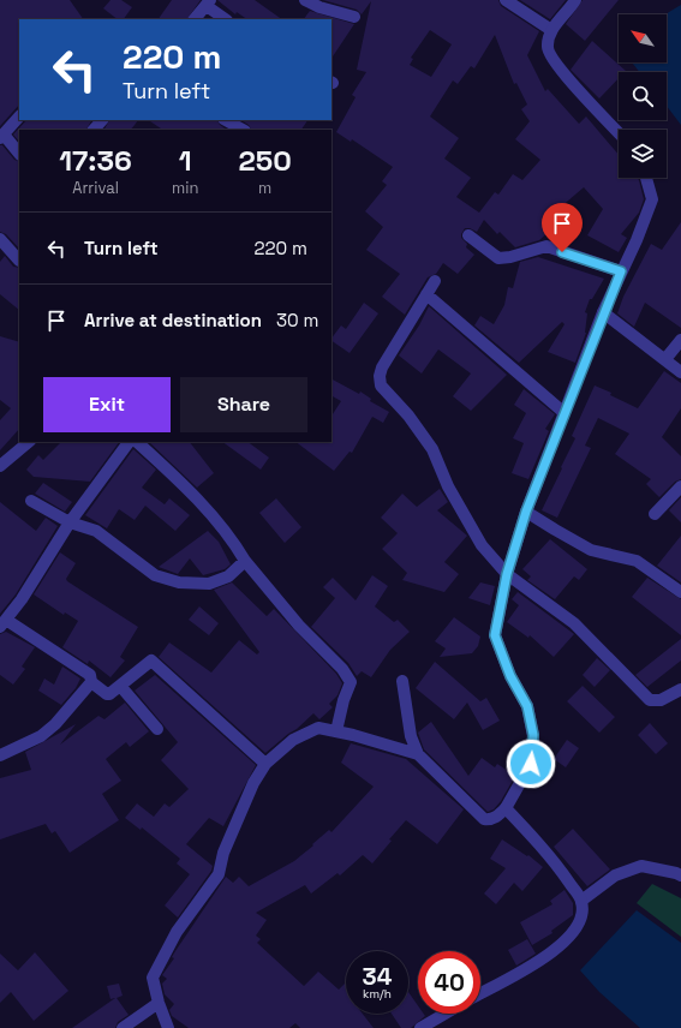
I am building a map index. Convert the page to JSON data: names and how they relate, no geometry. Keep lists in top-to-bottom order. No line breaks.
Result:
{"north":"top left","page":{"turn":["220 m","Turn left"],"eta":["17:36","Arrival","1","min","250","m"],"list":[{"name":"Turn left","value":"220 m"},{"name":"Arrive at destination","value":"30 m"}],"buttons":["Exit","Share"],"speed":"34 km/h","limit":"40"}}
